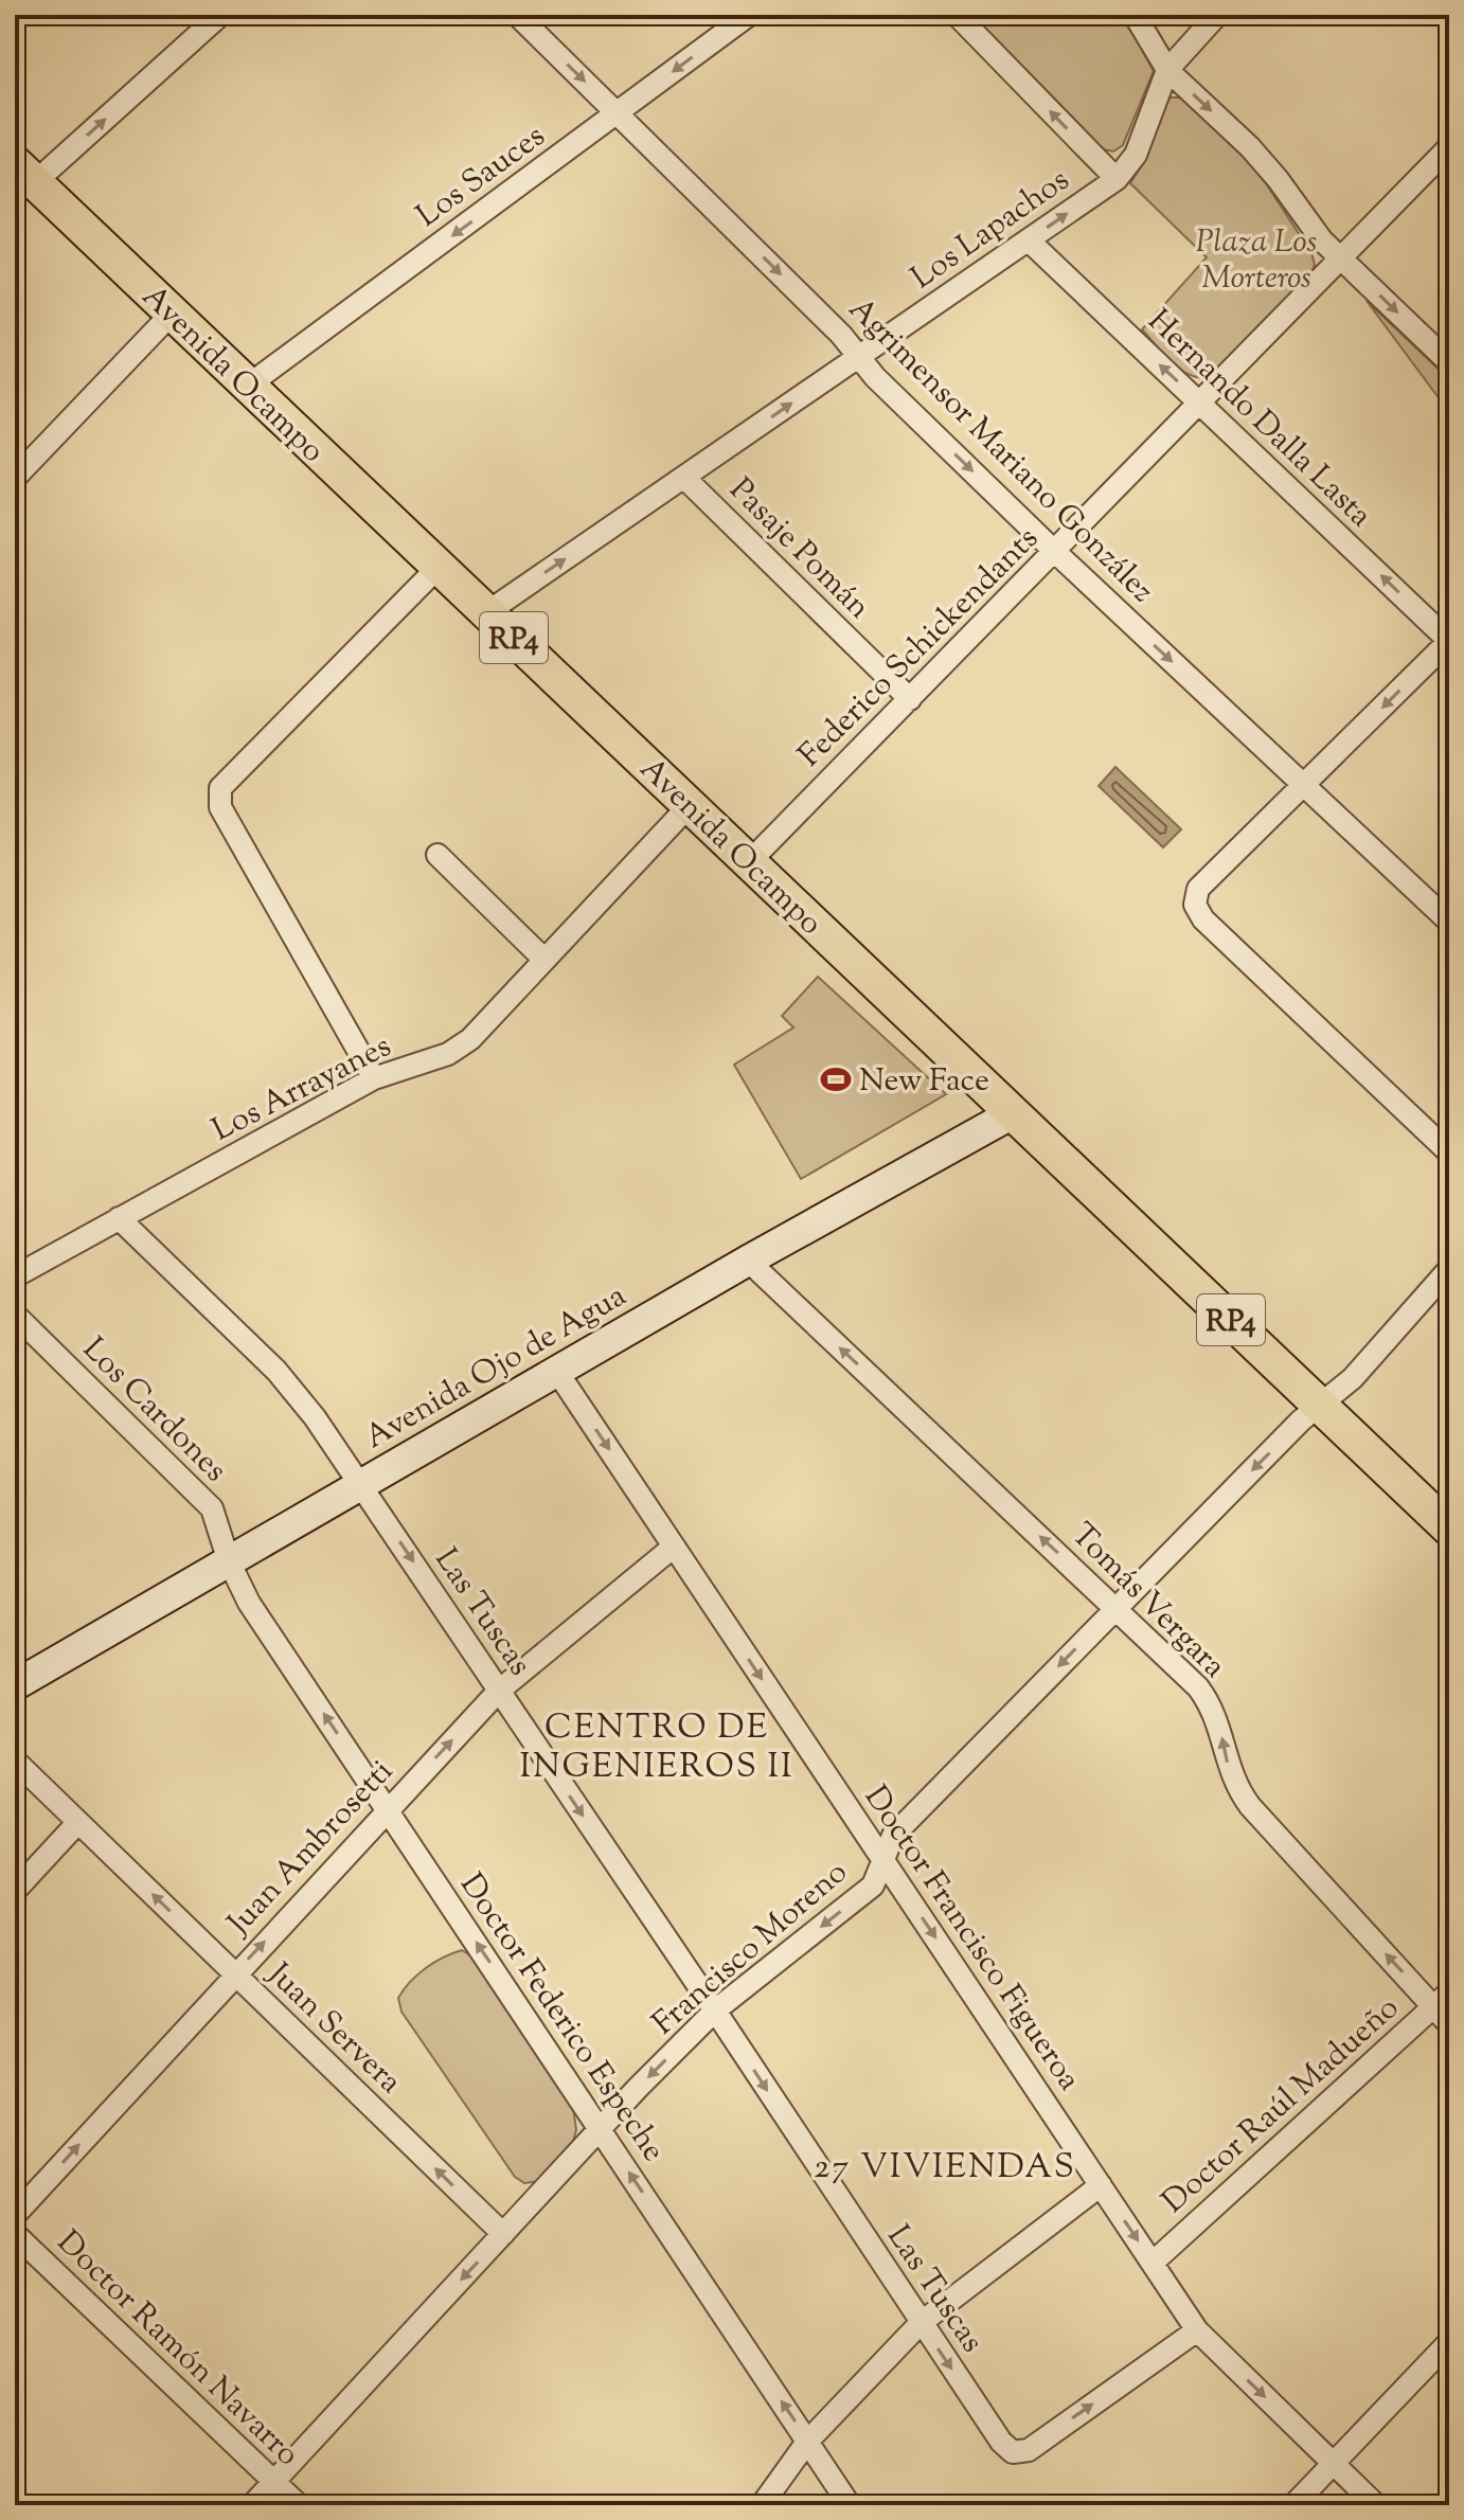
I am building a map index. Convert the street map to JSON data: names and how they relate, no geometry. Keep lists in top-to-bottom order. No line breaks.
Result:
{"streets":{"main road":["Avenida Ocampo","RP4","Avenida Ojo de Agua"],"street":["Los Sauces","Los Lapachos","Hernando Dalla Lasta","Agrimensor Mariano González","Pasaje Pomán","Federico Schickendants","Los Arrayanes","Los Cardones","Tomás Vergara","Las Tuscas","Juan Ambrosetti","Doctor Francisco Figueroa","Francisco Moreno","Doctor Federico Espeche","Juan Servera","Doctor Raúl Madueño","Doctor Ramón Navarro"]},"crossings":[["Los Sauces","Avenida Ocampo"],["Los Sauces","Agrimensor Mariano González"],["Los Lapachos","Avenida Ocampo"],["Los Lapachos","Hernando Dalla Lasta"],["Los Lapachos","Agrimensor Mariano González"],["Los Lapachos","Pasaje Pomán"],["Avenida Ocampo","Federico Schickendants"],["Avenida Ocampo","Los Arrayanes"],["Avenida Ocampo","Avenida Ojo de Agua"],["Avenida Ocampo","Francisco Moreno"],["Hernando Dalla Lasta","Federico Schickendants"],["Agrimensor Mariano González","Federico Schickendants"],["Pasaje Pomán","Federico Schickendants"],["Los Arrayanes","Las Tuscas"],["Avenida Ojo de Agua","Los Cardones"],["Avenida Ojo de Agua","Tomás Vergara"],["Avenida Ojo de Agua","Las Tuscas"],["Avenida Ojo de Agua","Doctor Francisco Figueroa"],["Avenida Ojo de Agua","Doctor Federico Espeche"],["Los Cardones","Doctor Federico Espeche"],["Tomás Vergara","Francisco Moreno"],["Tomás Vergara","Doctor Raúl Madueño"],["Las Tuscas","Juan Ambrosetti"],["Las Tuscas","Doctor Francisco Figueroa"],["Las Tuscas","Francisco Moreno"],["Juan Ambrosetti","Doctor Francisco Figueroa"],["Juan Ambrosetti","Doctor Federico Espeche"],["Juan Ambrosetti","Juan Servera"],["Doctor Francisco Figueroa","Francisco Moreno"],["Doctor Francisco Figueroa","Doctor Raúl Madueño"],["Francisco Moreno","Doctor Federico Espeche"],["Francisco Moreno","Juan Servera"],["Francisco Moreno","Doctor Ramón Navarro"]],"one_way":["Los Sauces","Los Lapachos","Hernando Dalla Lasta","Agrimensor Mariano González","Tomás Vergara","Las Tuscas","Juan Ambrosetti","Doctor Francisco Figueroa","Francisco Moreno","Doctor Federico Espeche","Juan Servera"],"districts":["CENTRO DE INGENIEROS II","27 VIVIENDAS"],"parks":["Plaza Los Morteros"],"places":{"sports":["New Face"]}}
